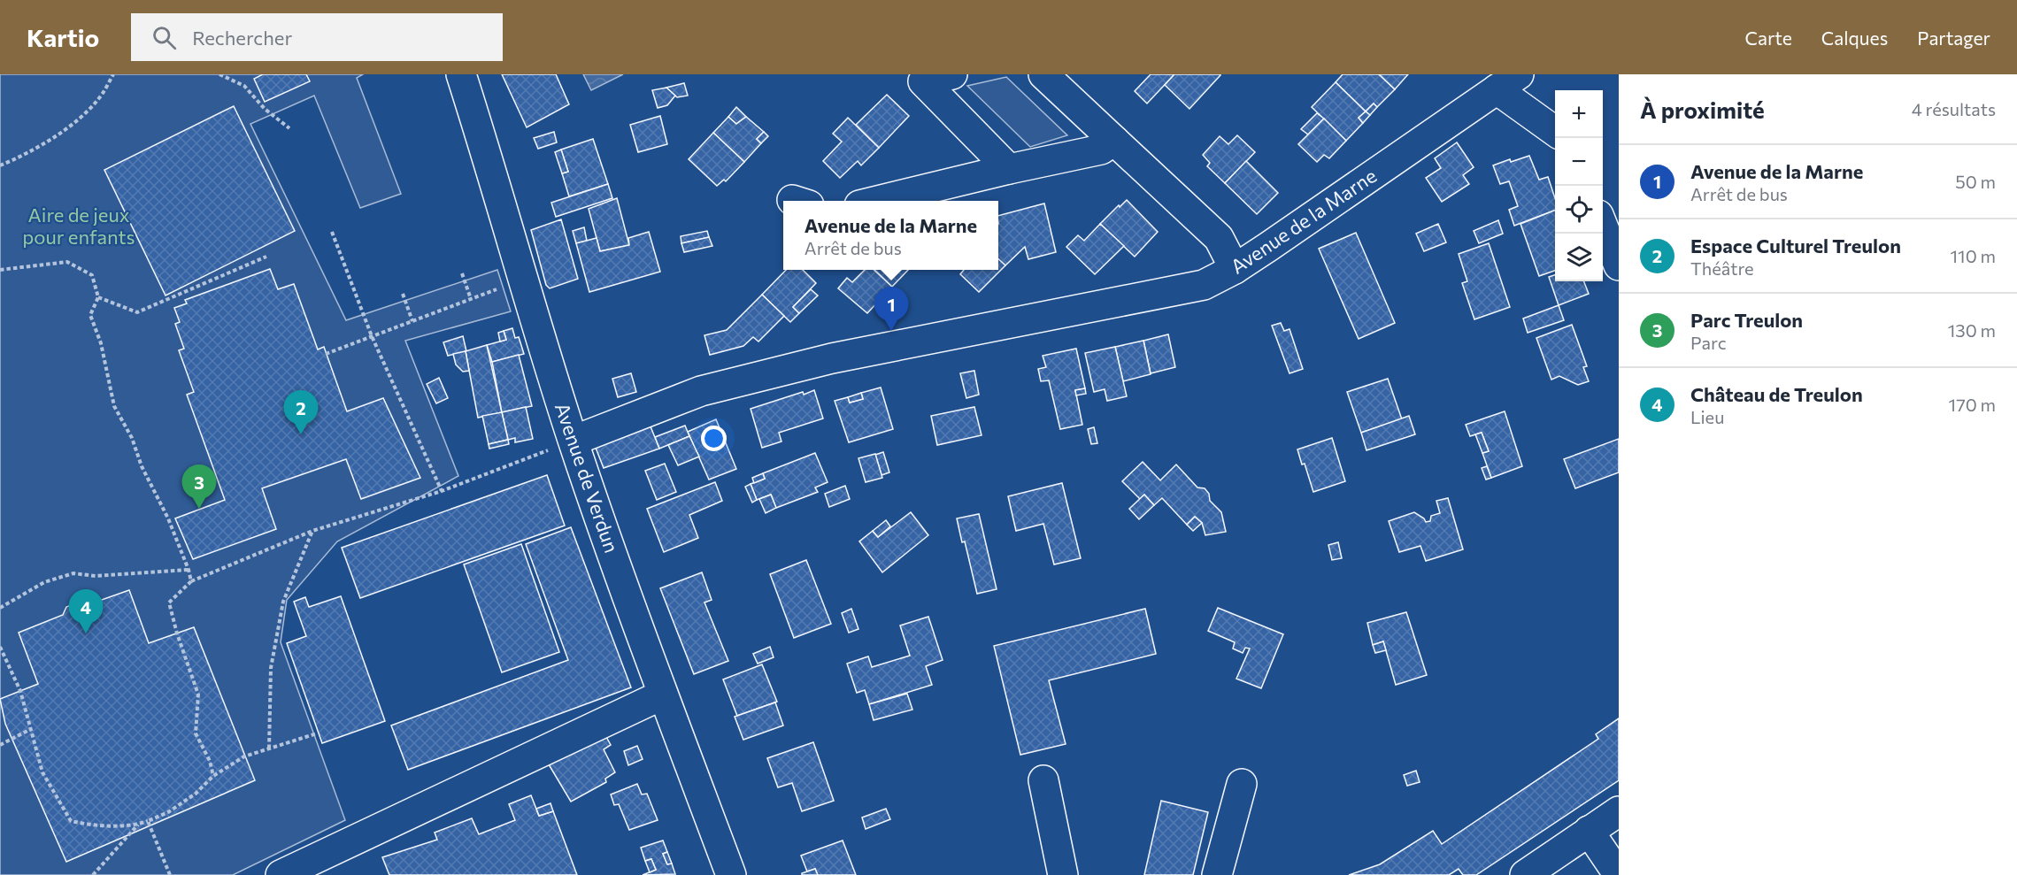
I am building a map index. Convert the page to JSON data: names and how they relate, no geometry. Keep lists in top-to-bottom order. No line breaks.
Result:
{"streets":{"street":["Avenue de la Marne","Avenue de Verdun"]},"crossings":[["Avenue de la Marne","Avenue de Verdun"]],"parks":["Aire de jeux pour enfants"],"page":{"header":"Kartio","search":"Rechercher","nav":["Carte","Calques","Partager"],"heading":["À proximité","4 résultats"],"map_buttons":["+","−"],"list":[{"mark":"1","name":"Avenue de la Marne","note":"Arrêt de bus","value":"50 m"},{"mark":"2","name":"Espace Culturel Treulon","note":"Théâtre","value":"110 m"},{"mark":"3","name":"Parc Treulon","note":"Parc","value":"130 m"},{"mark":"4","name":"Château de Treulon","note":"Lieu","value":"170 m"}],"popup":["Avenue de la Marne","Arrêt de bus"],"pins":["1","2","3","4"]}}
